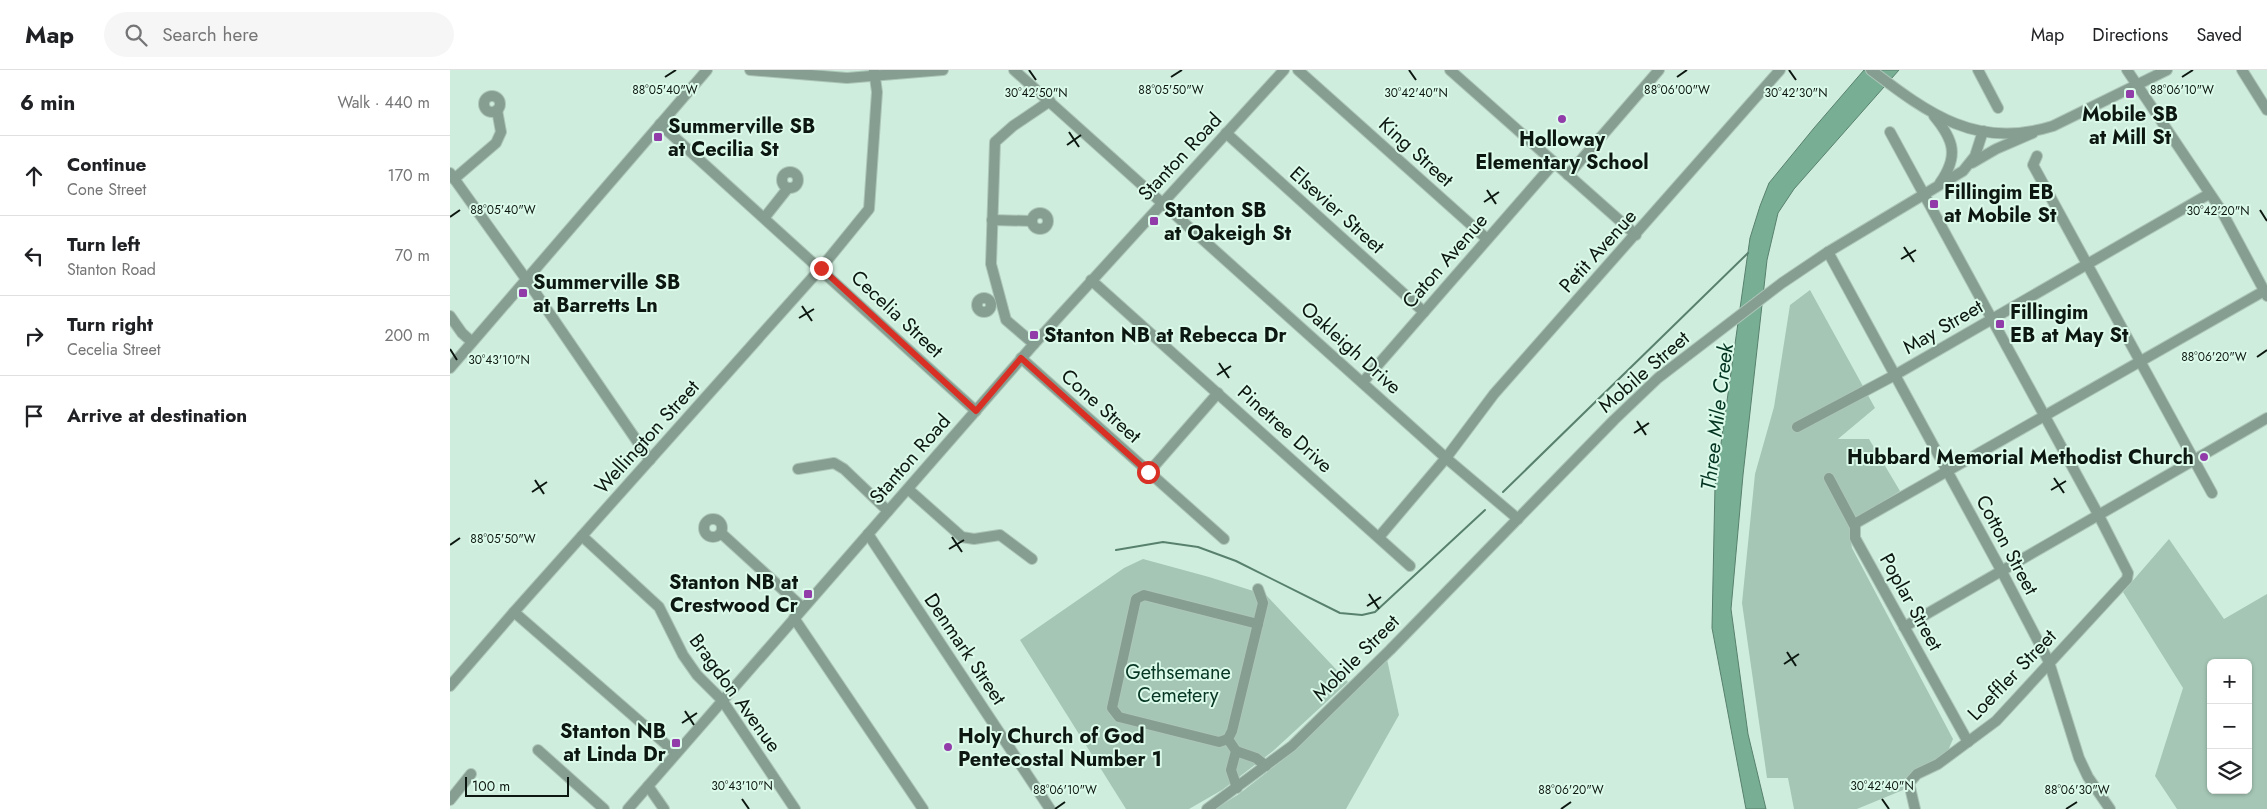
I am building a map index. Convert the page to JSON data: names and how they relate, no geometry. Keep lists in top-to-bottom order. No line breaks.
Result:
{"streets":{"street":["King Street","Stanton Road","Elsevier Street","Petit Avenue","Caton Avenue","Cecelia Street","May Street","Oakleigh Drive","Mobile Street","Cone Street","Pinetree Drive","Wellington Street","Cotton Street","Poplar Street","Denmark Street","Loeffler Street","Bragdon Avenue"]},"crossings":[["King Street","Caton Avenue"],["Stanton Road","Elsevier Street"],["Stanton Road","Cecelia Street"],["Stanton Road","Oakleigh Drive"],["Stanton Road","Cone Street"],["Stanton Road","Pinetree Drive"],["Stanton Road","Denmark Street"],["Stanton Road","Bragdon Avenue"],["Elsevier Street","Caton Avenue"],["Petit Avenue","Oakleigh Drive"],["Petit Avenue","Pinetree Drive"],["Caton Avenue","Oakleigh Drive"],["Cecelia Street","Wellington Street"],["May Street","Cotton Street"],["Oakleigh Drive","Mobile Street"],["Mobile Street","Cotton Street"],["Wellington Street","Bragdon Avenue"],["Cotton Street","Loeffler Street"],["Poplar Street","Loeffler Street"]],"water":["Three Mile Creek"],"parks":["Gethsemane Cemetery"],"places":{"transit":["Mobile SB at Mill St","Summerville SB at Cecilia St","Fillingim EB at Mobile St","Stanton SB at Oakeigh St","Summerville SB at Barretts Ln","Fillingim EB at May St","Stanton NB at Rebecca Dr","Stanton NB at Crestwood Cr","Stanton NB at Linda Dr"],"other":["Holloway Elementary School","Hubbard Memorial Methodist Church","Holy Church of God Pentecostal Number 1"]},"scale_bar":"100 m","page":{"header":"Map","search":"Search here","nav":["Map","Directions","Saved"],"heading":["6 min","Walk · 440 m"],"list":[["Continue","Cone Street","170 m"],["Turn left","Stanton Road","70 m"],["Turn right","Cecelia Street","200 m"],"Arrive at destination"],"map_buttons":["+","−"],"scale":"100 m"},"coordinates":["88°05'40\"W","88°05'50\"W","88°06'00\"W","88°06'10\"W","30°42'50\"N","30°42'40\"N","30°42'30\"N","30°42'20\"N","88°06'20\"W","30°43'10\"N","88°06'30\"W"]}
